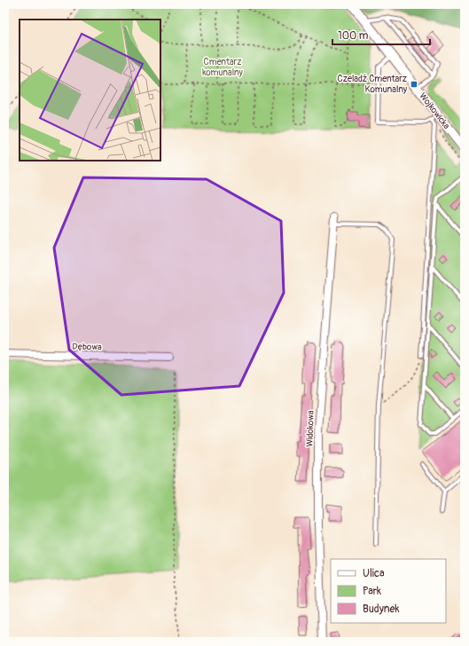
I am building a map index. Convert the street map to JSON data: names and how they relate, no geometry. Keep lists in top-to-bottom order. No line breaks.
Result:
{"streets":{"street":["Wojkowicka","Dębowa","Widokowa"]},"parks":["Cmentarz komunalny"],"places":{"transit":["Czeladź Cmentarz Komunalny"]},"legend":["Ulica","Park","Budynek"],"scale_bar":"100 m"}
